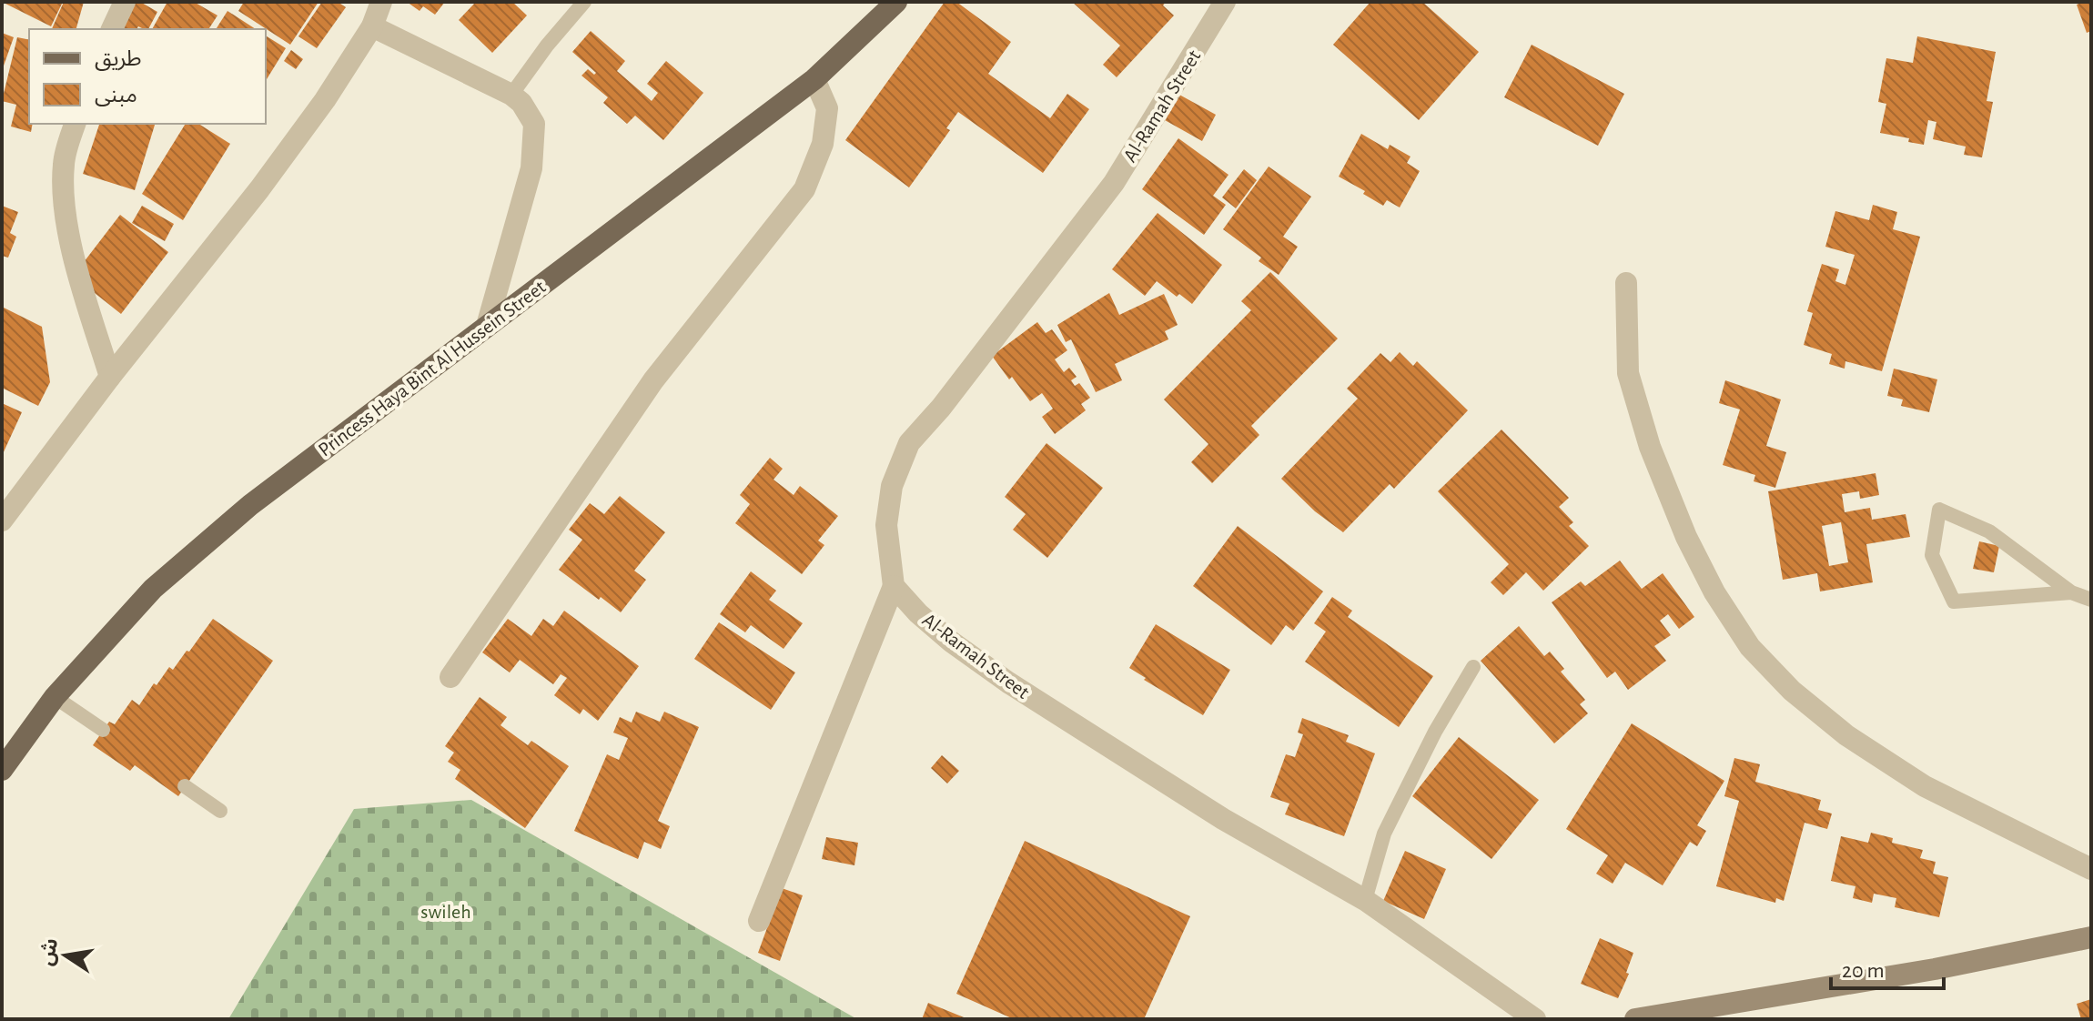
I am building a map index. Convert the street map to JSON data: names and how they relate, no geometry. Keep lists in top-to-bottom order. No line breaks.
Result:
{"streets":{"main road":["Princess Haya Bint Al Hussein Street"],"street":["Al-Ramah Street"]},"parks":["swileh"],"legend":["طريق","مبنى"],"scale_bar":"20 m","north":"left"}
